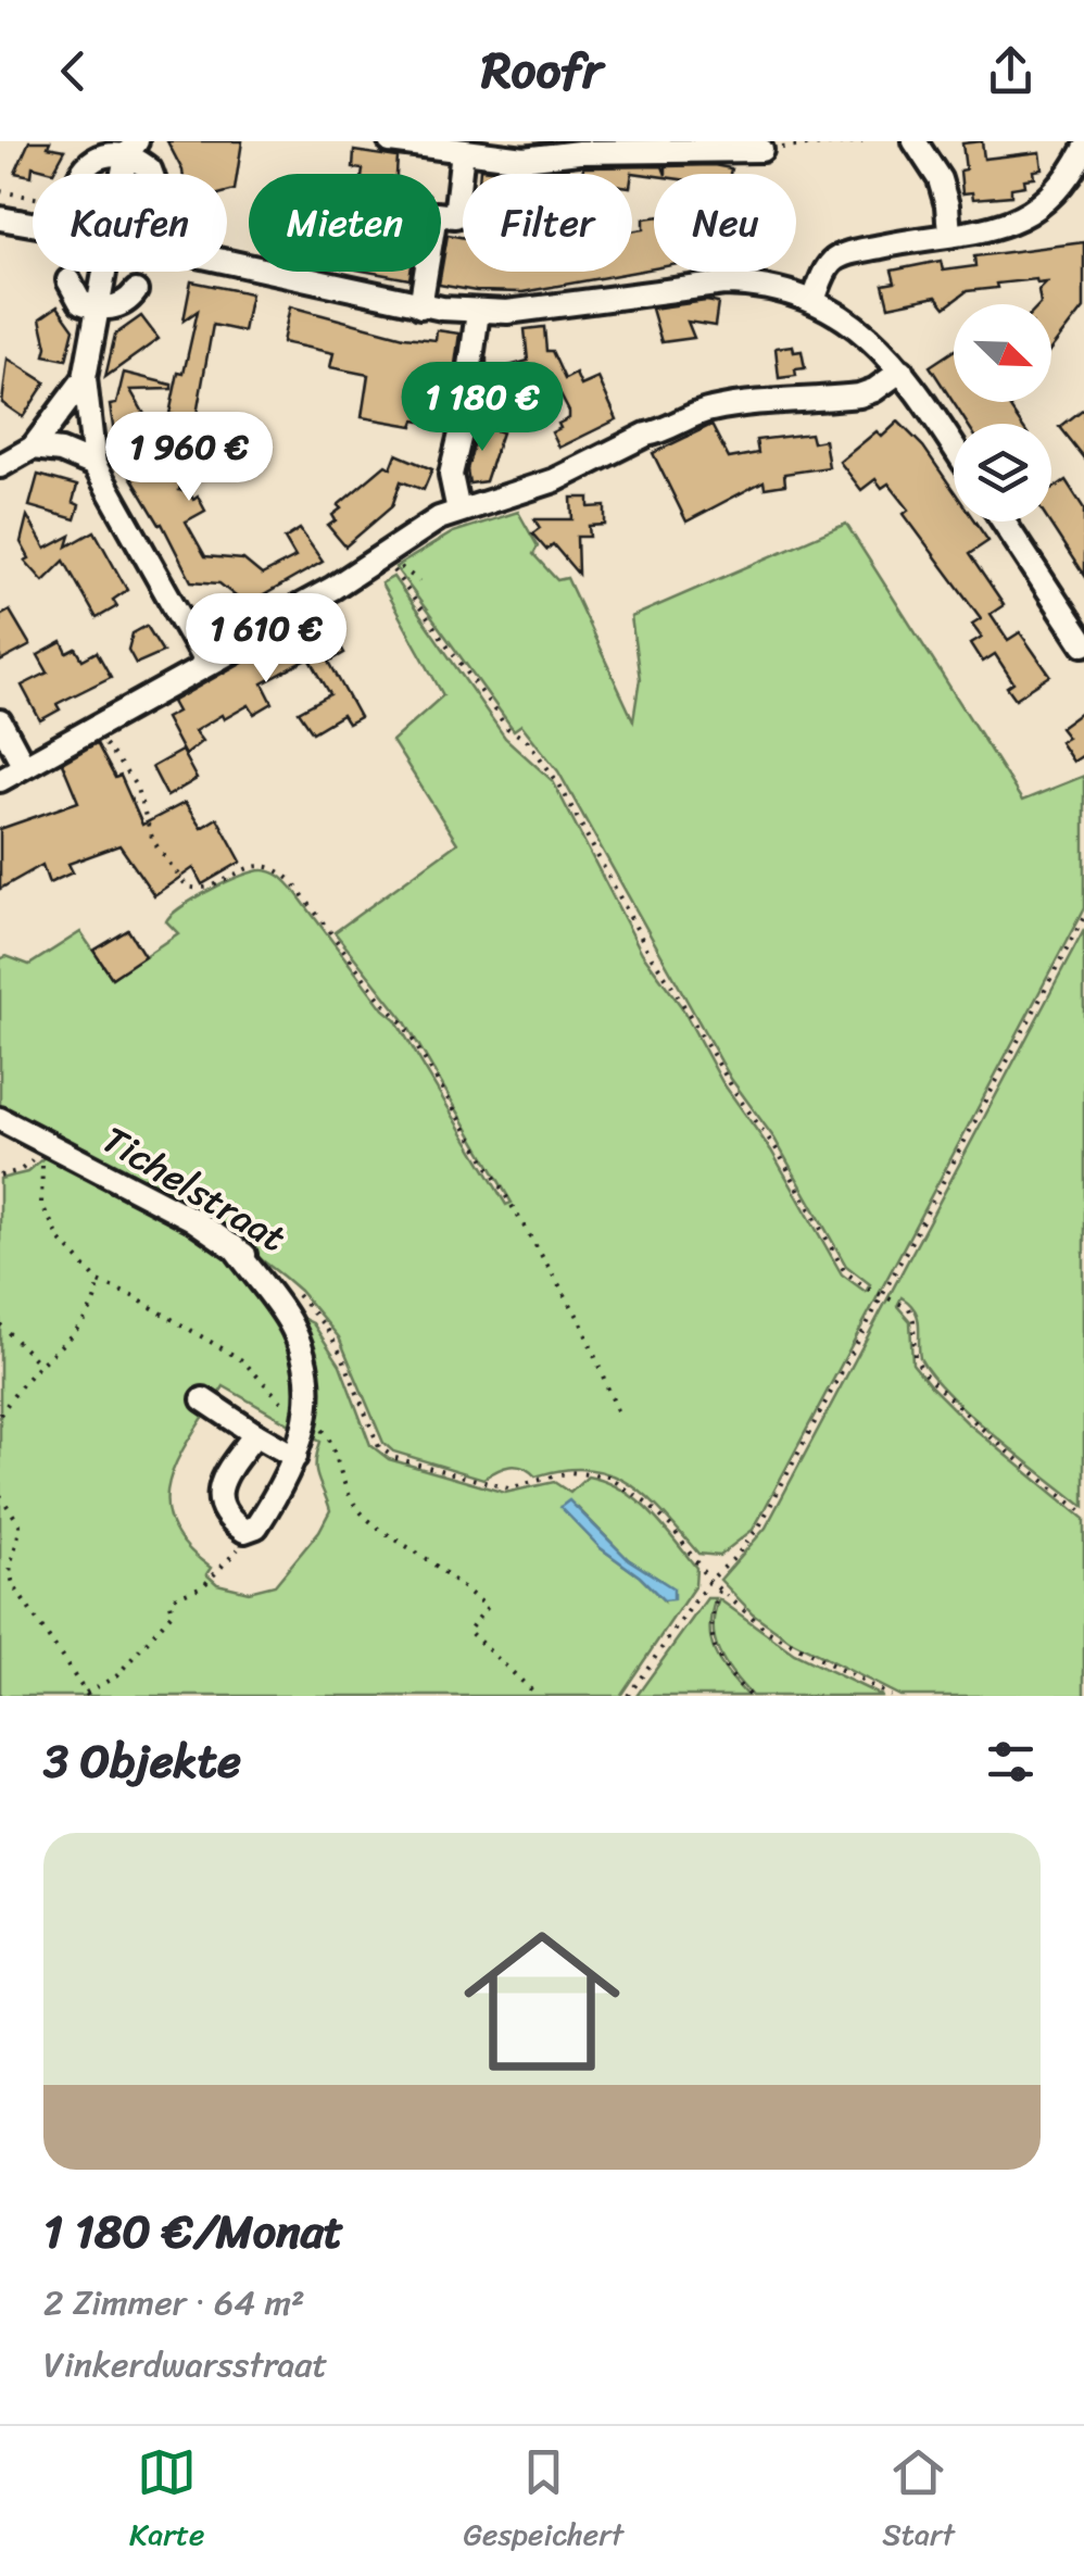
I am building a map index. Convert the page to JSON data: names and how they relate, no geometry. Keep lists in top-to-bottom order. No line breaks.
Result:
{"streets":{"street":["Tichelstraat"]},"north":"bottom right","page":{"header":"Roofr","chip":["Kaufen","Mieten","Filter","Neu"],"price":["1 180 €","1 960 €","1 610 €"],"heading":"3 Objekte","list":[{"name":"1 180 €/Monat","note":"2 Zimmer · 64 m² · Vinkerdwarsstraat"}],"tabs":["Karte","Gespeichert","Start"]}}
